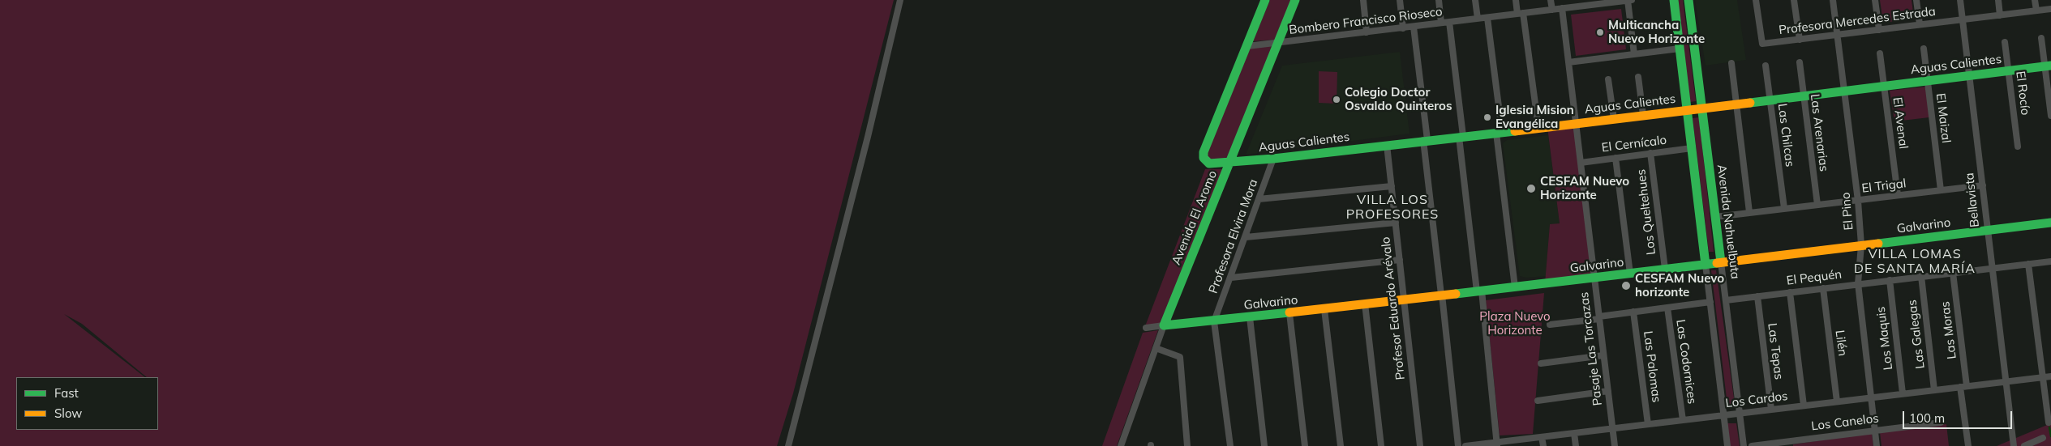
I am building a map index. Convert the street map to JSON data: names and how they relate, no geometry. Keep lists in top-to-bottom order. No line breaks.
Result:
{"streets":{"street":["Bombero Francisco Rioseco","Profesora Mercedes Estrada","Aguas Calientes","El Rocío","El Maizal","El Avenal","Las Arenarias","Las Chilcas","El Cernícalo","El Trigal","Bellavista","El Pino","Los Queltehues","Avenida El Aromo","Avenida Nahuelbuta","Galvarino","Profesora Elvira Mora","El Pequén","Profesor Eduardo Arévalo","Las Moras","Las Galegas","Los Maquis","Lilén","Pasaje Las Torcazas","Las Tepas","Las Codornices","Las Palomas","Los Cardos","Los Canelos"]},"crossings":[["Bombero Francisco Rioseco","Avenida El Aromo"],["Bombero Francisco Rioseco","Pasaje Las Torcazas"],["Profesora Mercedes Estrada","Bellavista"],["Profesora Mercedes Estrada","El Pino"],["Aguas Calientes","El Rocío"],["Aguas Calientes","El Maizal"],["Aguas Calientes","El Avenal"],["Aguas Calientes","Las Arenarias"],["Aguas Calientes","Las Chilcas"],["Aguas Calientes","Bellavista"],["Aguas Calientes","El Pino"],["Aguas Calientes","Avenida El Aromo"],["Aguas Calientes","Avenida Nahuelbuta"],["Aguas Calientes","Profesora Elvira Mora"],["Aguas Calientes","Profesor Eduardo Arévalo"],["Aguas Calientes","Pasaje Las Torcazas"],["El Maizal","El Trigal"],["El Avenal","El Trigal"],["Las Arenarias","El Trigal"],["Las Chilcas","El Trigal"],["El Cernícalo","Los Queltehues"],["El Cernícalo","Pasaje Las Torcazas"],["El Trigal","Bellavista"],["El Trigal","El Pino"],["El Trigal","Avenida Nahuelbuta"],["Bellavista","Galvarino"],["Bellavista","El Pequén"],["Bellavista","Los Cardos"],["El Pino","Galvarino"],["El Pino","El Pequén"],["El Pino","Los Cardos"],["El Pino","Los Canelos"],["Los Queltehues","Galvarino"],["Avenida El Aromo","Galvarino"],["Avenida Nahuelbuta","Galvarino"],["Avenida Nahuelbuta","El Pequén"],["Avenida Nahuelbuta","Los Cardos"],["Galvarino","Profesora Elvira Mora"],["Galvarino","Profesor Eduardo Arévalo"],["Galvarino","Pasaje Las Torcazas"],["El Pequén","Las Moras"],["El Pequén","Las Galegas"],["El Pequén","Los Maquis"],["El Pequén","Lilén"],["El Pequén","Las Tepas"],["Las Moras","Los Cardos"],["Las Galegas","Los Cardos"],["Los Maquis","Los Cardos"],["Lilén","Los Cardos"],["Pasaje Las Torcazas","Los Cardos"],["Las Tepas","Los Cardos"],["Las Codornices","Los Cardos"],["Las Palomas","Los Cardos"]],"districts":["VILLA LOS PROFESORES","VILLA LOMAS DE SANTA MARÍA"],"parks":["Plaza Nuevo Horizonte"],"places":["Multicancha Nuevo Horizonte","Colegio Doctor Osvaldo Quinteros","Iglesia Mision Evangélica","CESFAM Nuevo Horizonte","CESFAM Nuevo horizonte"],"legend":["Fast","Slow"],"scale_bar":"100 m"}
